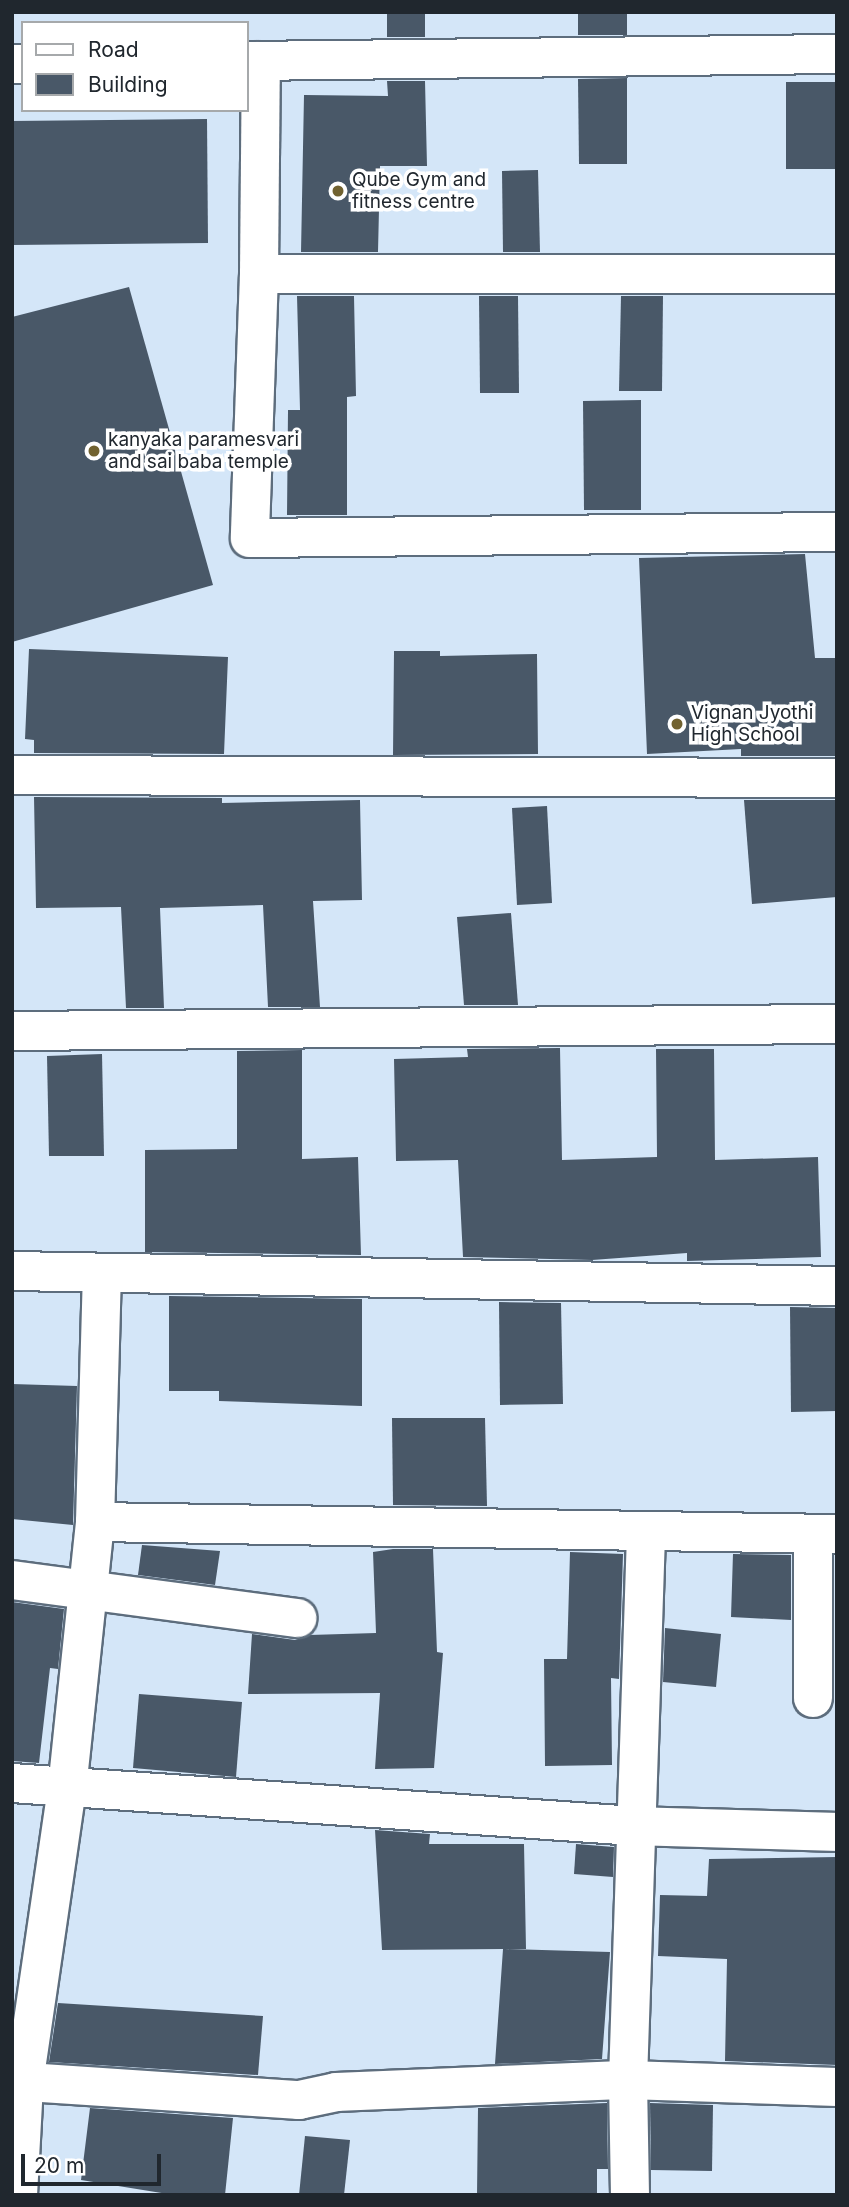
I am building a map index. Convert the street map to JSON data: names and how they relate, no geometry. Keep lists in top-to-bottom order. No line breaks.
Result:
{"places":["Qube Gym and fitness centre","kanyaka paramesvari and sai baba temple","Vignan Jyothi High School"],"legend":["Road","Building"],"scale_bar":"20 m"}
